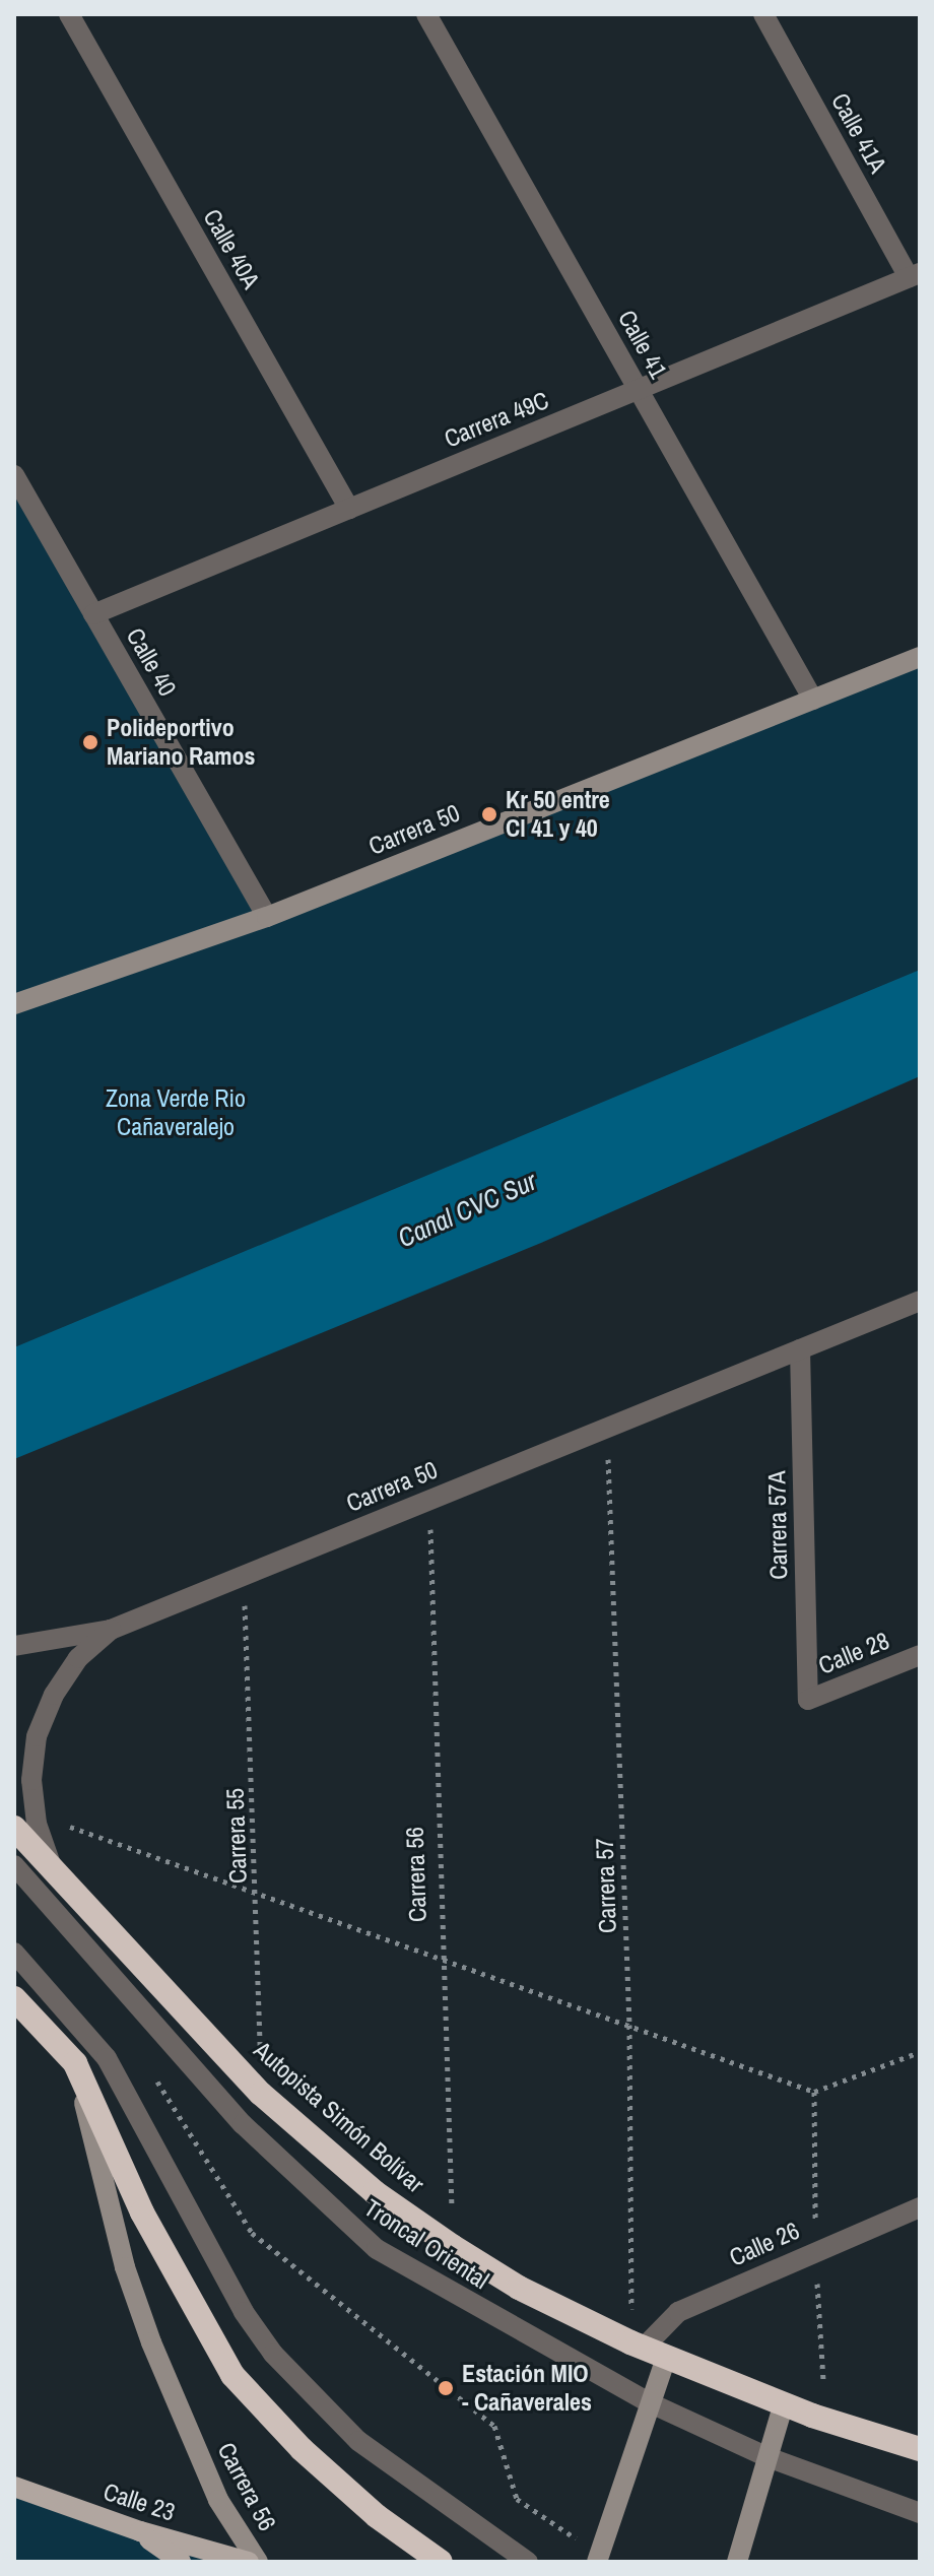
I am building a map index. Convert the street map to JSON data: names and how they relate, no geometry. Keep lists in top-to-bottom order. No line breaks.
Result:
{"streets":{"highway":["Autopista Simón Bolívar"],"main road":["Calle 23"],"street":["Calle 41A","Calle 40A","Calle 41","Carrera 49C","Calle 40","Carrera 50","Carrera 57A","Calle 28","Carrera 56","Troncal Oriental","Calle 26"],"path":["Carrera 55","Carrera 57"]},"crossings":[["Calle 41A","Carrera 49C"],["Calle 40A","Carrera 49C"],["Calle 41","Carrera 49C"],["Calle 41","Carrera 50"],["Carrera 49C","Calle 40"],["Calle 40","Carrera 50"],["Carrera 50","Carrera 57A"],["Carrera 50","Carrera 55"],["Carrera 50","Carrera 56"],["Carrera 50","Carrera 57"],["Carrera 50","Autopista Simón Bolívar"],["Carrera 57A","Calle 28"],["Carrera 55","Autopista Simón Bolívar"],["Carrera 56","Autopista Simón Bolívar"],["Carrera 57","Autopista Simón Bolívar"],["Carrera 57","Calle 26"],["Autopista Simón Bolívar","Calle 26"]],"water":["Canal CVC Sur"],"parks":["Zona Verde Rio Cañaveralejo"],"places":["Polideportivo Mariano Ramos","Kr 50 entre Cl 41 y 40","Estación MIO - Cañaverales"]}
